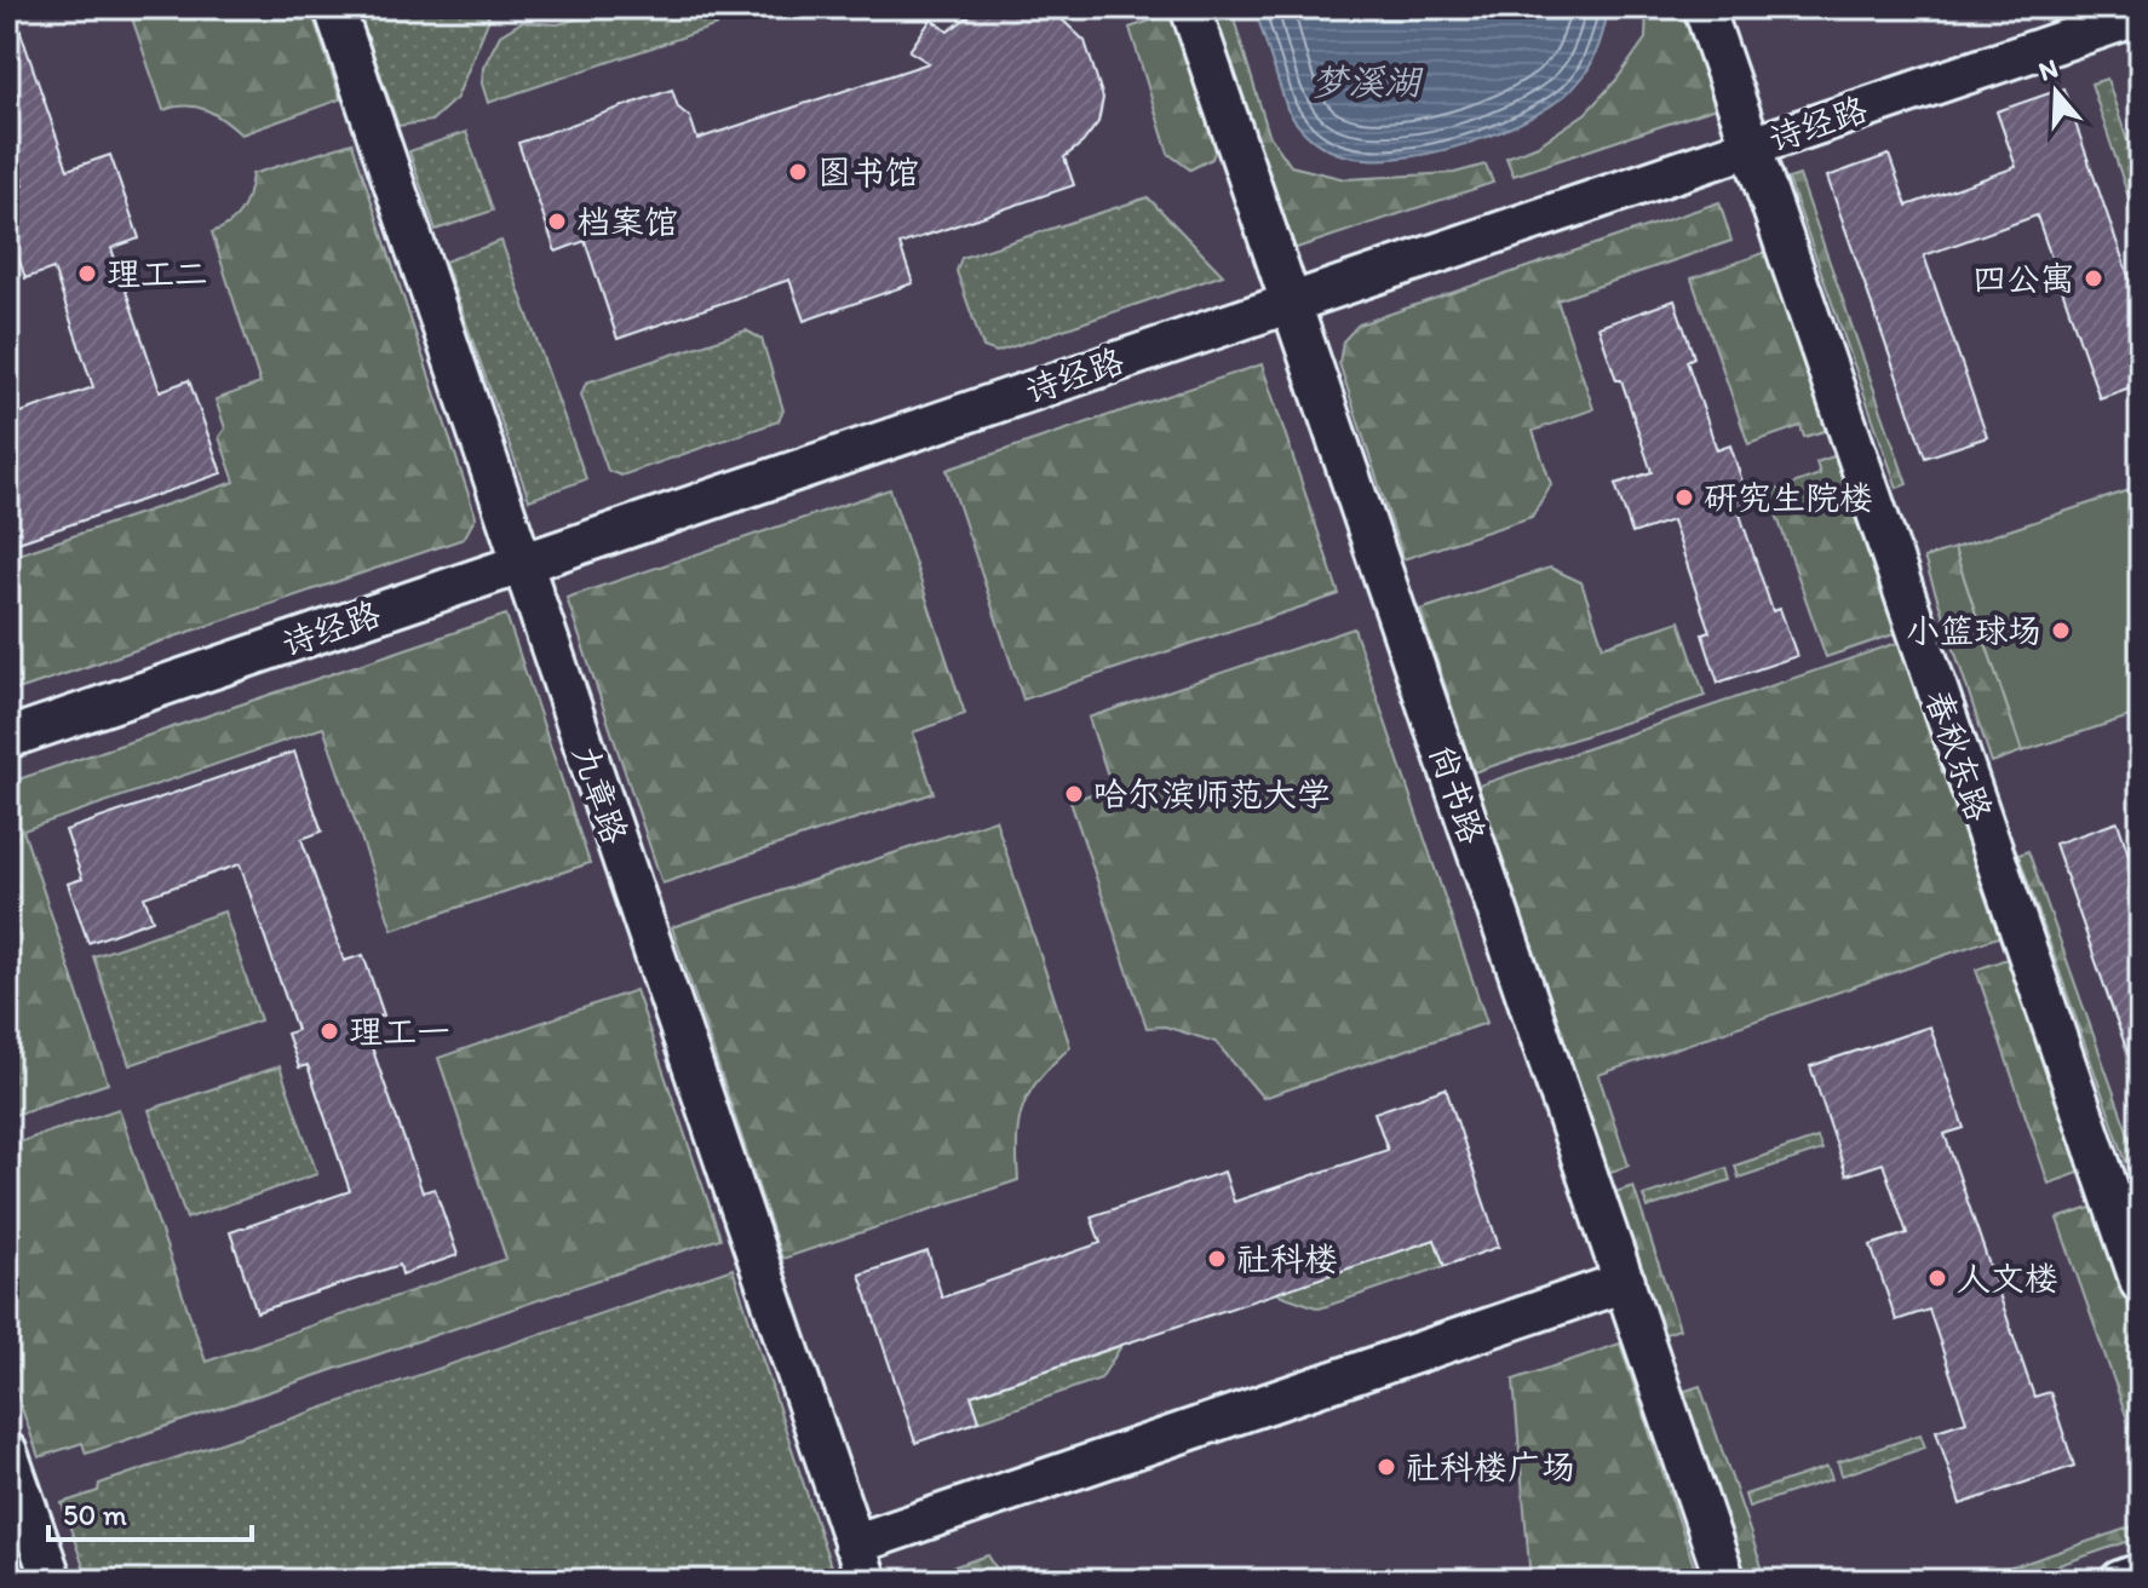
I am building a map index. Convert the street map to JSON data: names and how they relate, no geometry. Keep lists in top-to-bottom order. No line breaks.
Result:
{"streets":{"lane":["诗经路","春秋东路","九章路","尚书路"]},"crossings":[["诗经路","春秋东路"],["诗经路","九章路"],["诗经路","尚书路"]],"water":["梦溪湖"],"places":["图书馆","档案馆","理工二","四公寓","研究生院楼","小篮球场","哈尔滨师范大学","理工一","社科楼","人文楼","社科楼广场"],"scale_bar":"50 m","north":"top"}
